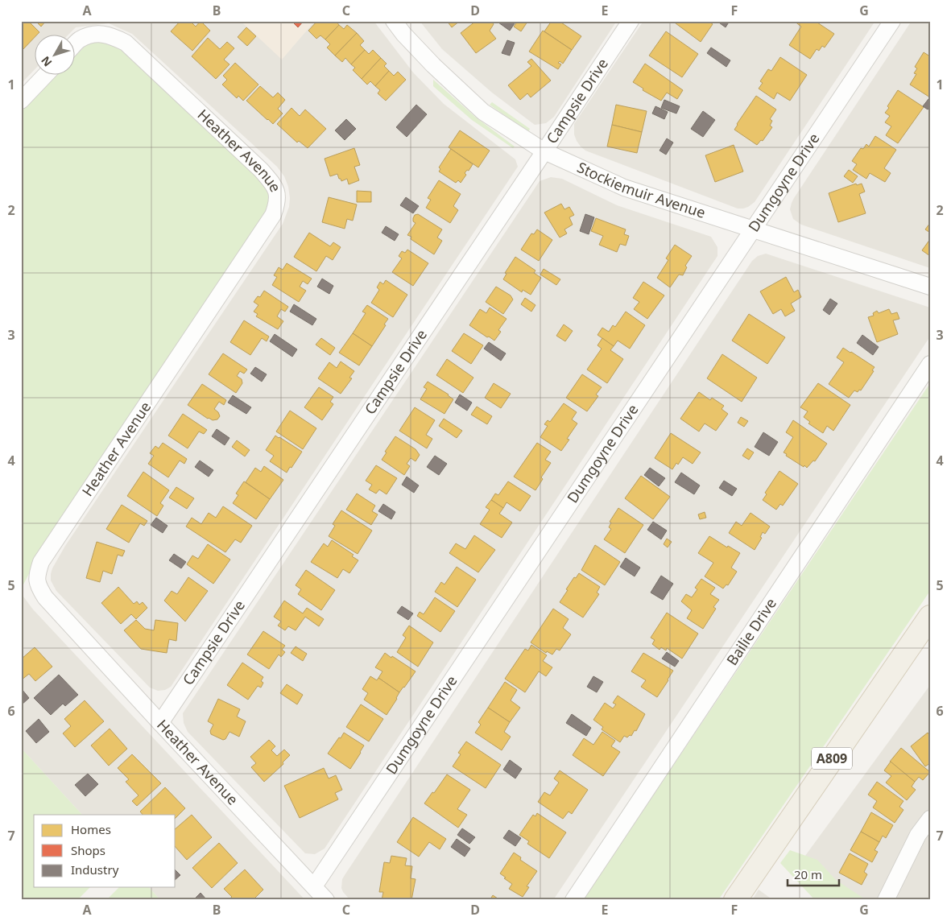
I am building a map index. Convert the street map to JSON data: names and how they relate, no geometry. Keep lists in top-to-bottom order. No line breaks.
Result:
{"streets":{"main road":["A809"],"street":["Campsie Drive","Heather Avenue","Dumgoyne Drive","Stockiemuir Avenue","Bailie Drive"]},"crossings":[["Campsie Drive","Heather Avenue"],["Campsie Drive","Stockiemuir Avenue"],["Heather Avenue","Dumgoyne Drive"],["Dumgoyne Drive","Stockiemuir Avenue"]],"legend":["Homes","Shops","Industry"],"scale_bar":"20 m","north":"bottom left","grid":{"columns":["A","B","C","D","E","F","G"],"rows":["1","2","3","4","5","6","7"]}}
